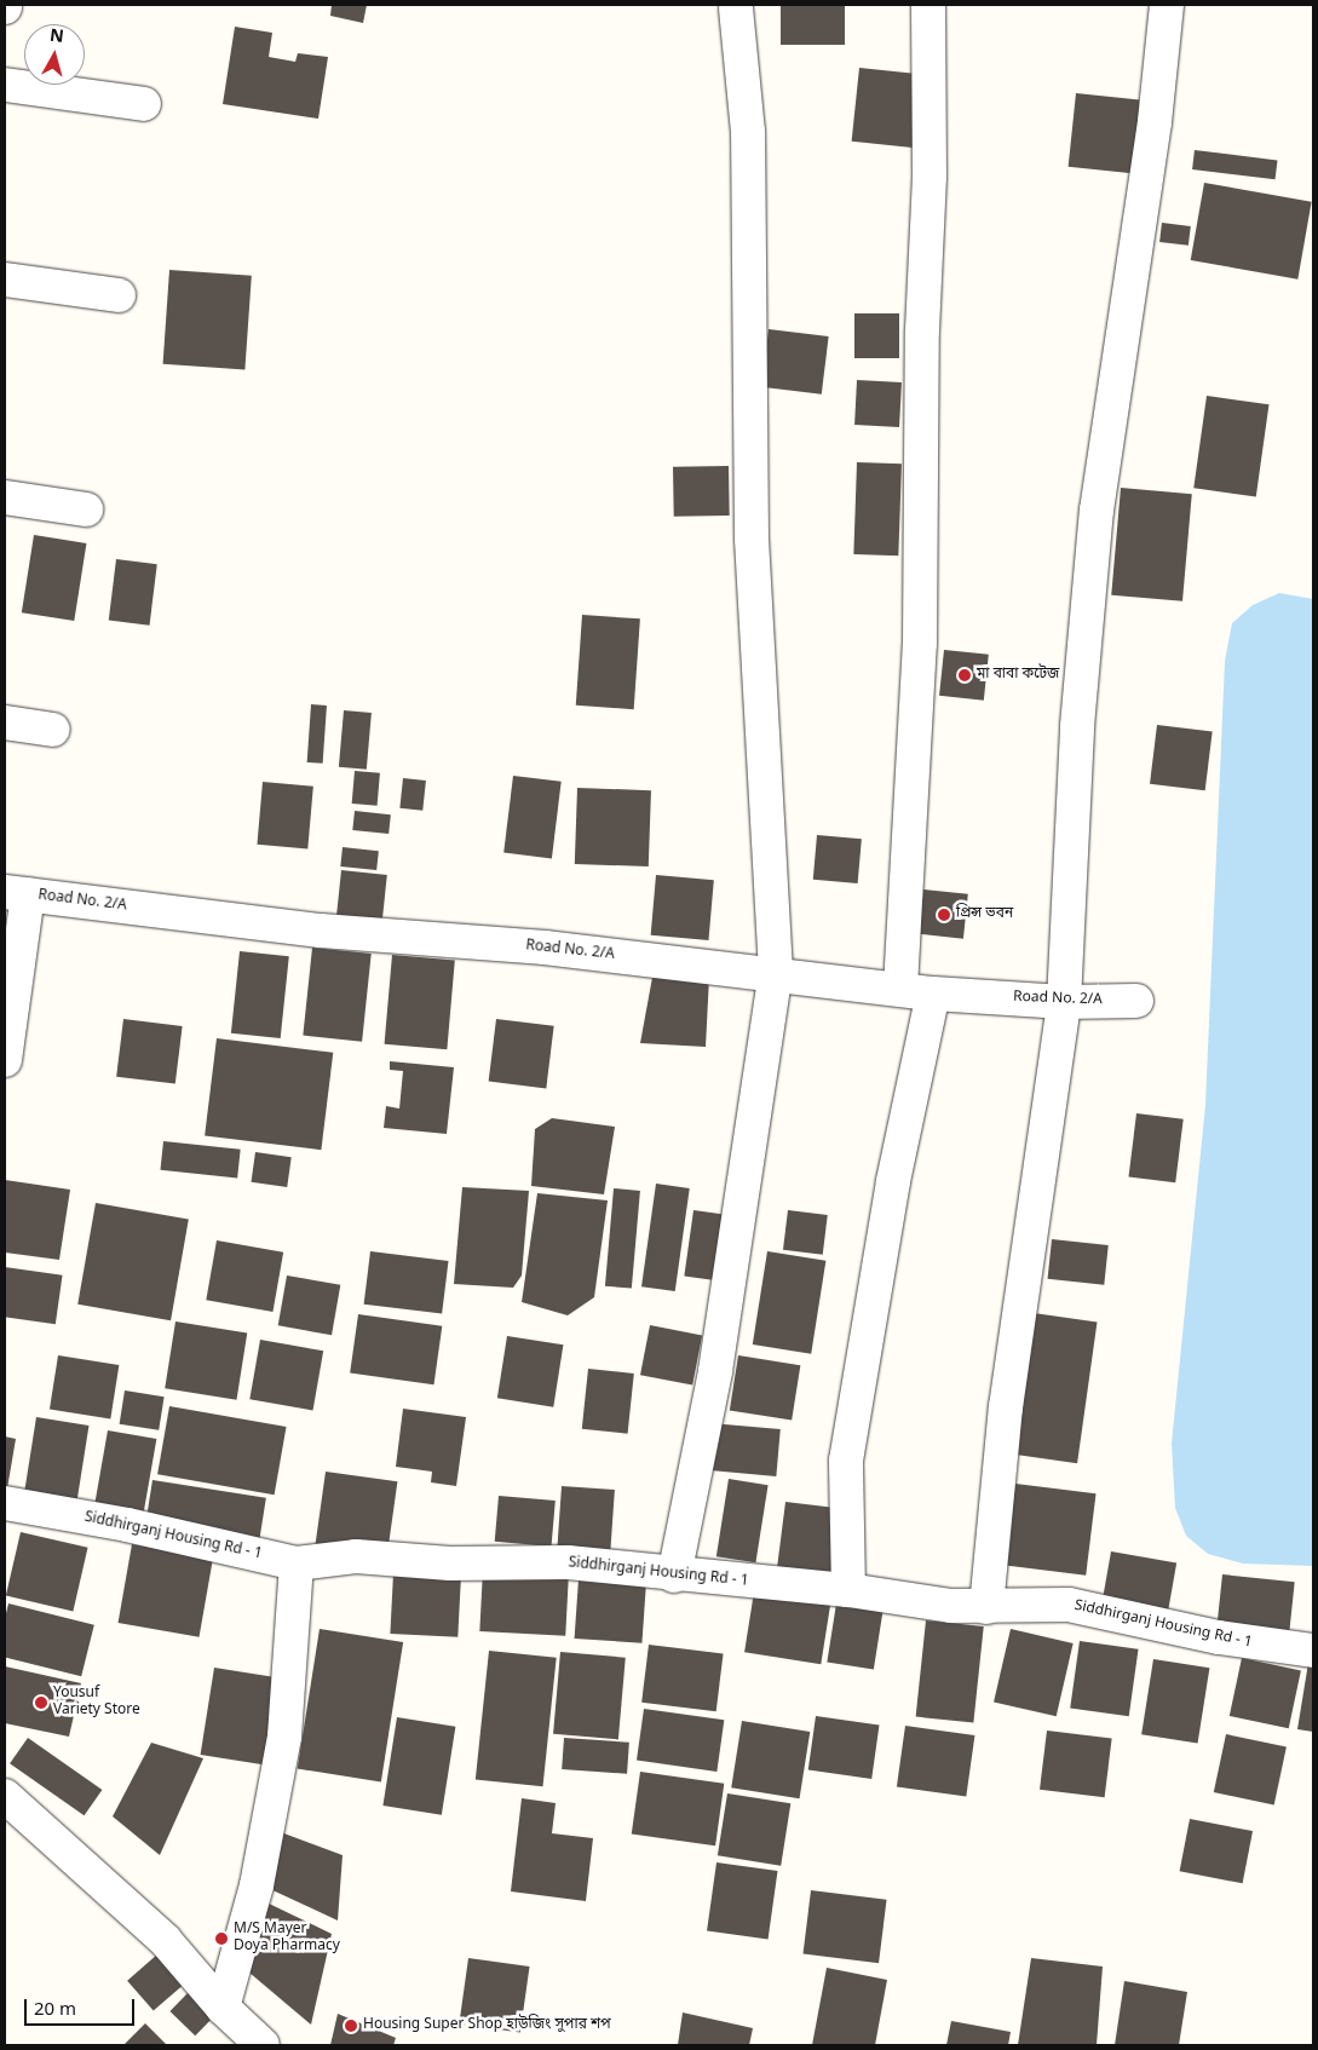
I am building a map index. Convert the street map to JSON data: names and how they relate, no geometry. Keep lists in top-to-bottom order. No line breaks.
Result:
{"streets":{"street":["Road No. 2/A","Siddhirganj Housing Rd - 1"]},"places":["মা বাবা কটেজ","প্রিন্স ভবন","Yousuf Variety Store","M/S Mayer Doya Pharmacy","Housing Super Shop হাউজিং সুপার শপ"],"scale_bar":"20 m","north":"top"}
